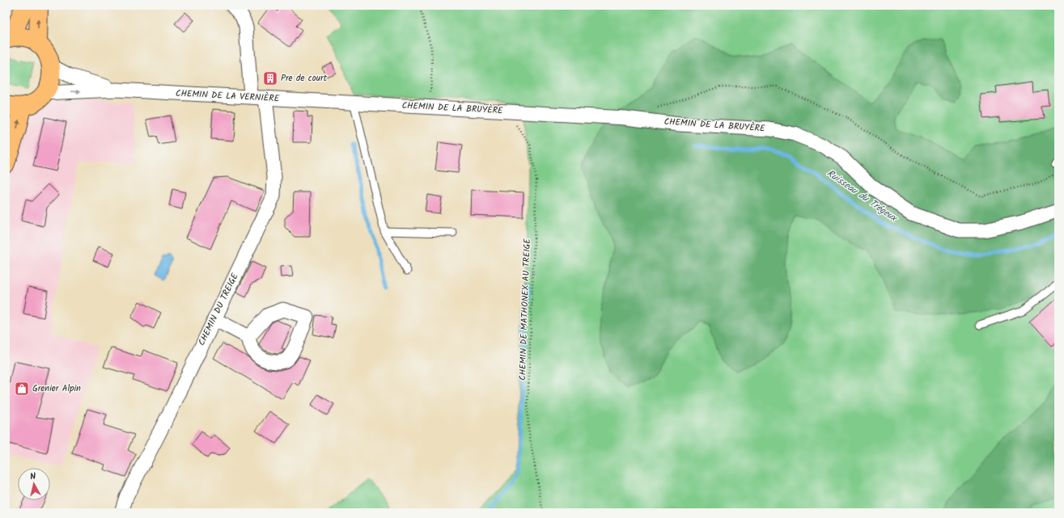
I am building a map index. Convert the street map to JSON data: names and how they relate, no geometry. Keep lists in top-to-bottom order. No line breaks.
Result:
{"streets":{"street":["CHEMIN DE LA VERNIÈRE","CHEMIN DE LA BRUYÈRE","CHEMIN DU TREIGE"],"path":["CHEMIN DE MATHONEX AU TREIGE"]},"crossings":[["CHEMIN DE LA VERNIÈRE","CHEMIN DE LA BRUYÈRE"],["CHEMIN DE LA VERNIÈRE","CHEMIN DU TREIGE"],["CHEMIN DE LA BRUYÈRE","CHEMIN DE MATHONEX AU TREIGE"]],"water":["Ruisseau du Trégeux"],"places":{"building":["Pre de court"],"shop":["Grenier Alpin"]},"north":"top"}
